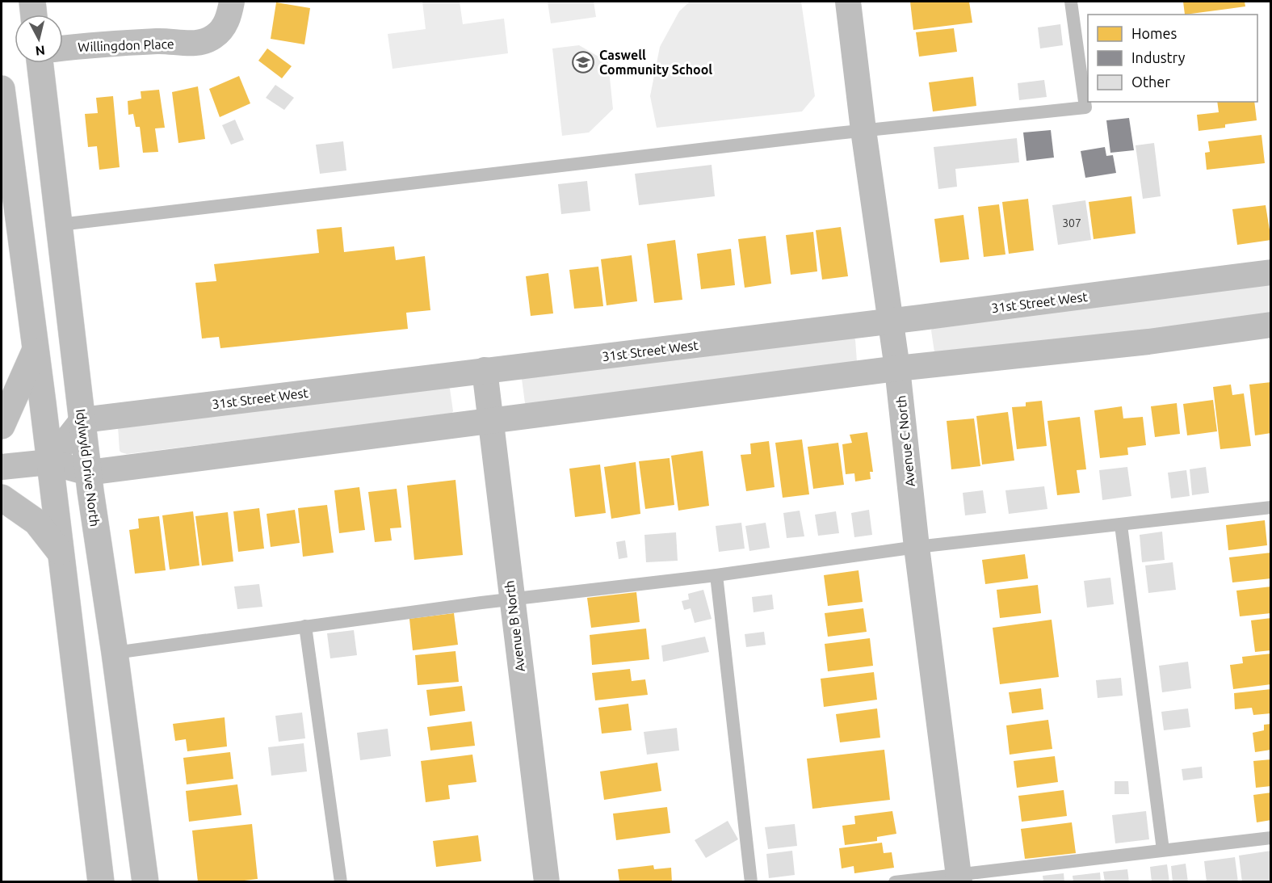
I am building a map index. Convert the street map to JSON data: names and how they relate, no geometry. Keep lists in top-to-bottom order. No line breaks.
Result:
{"streets":{"main road":["Idylwyld Drive North"],"street":["Willingdon Place","31st Street West","Avenue C North","Avenue B North"]},"crossings":[["31st Street West","Avenue C North"],["31st Street West","Idylwyld Drive North"],["31st Street West","Avenue B North"]],"places":{"school or university":["Caswell Community School"]},"house_numbers":["307"],"legend":["Homes","Industry","Other"],"north":"bottom"}
